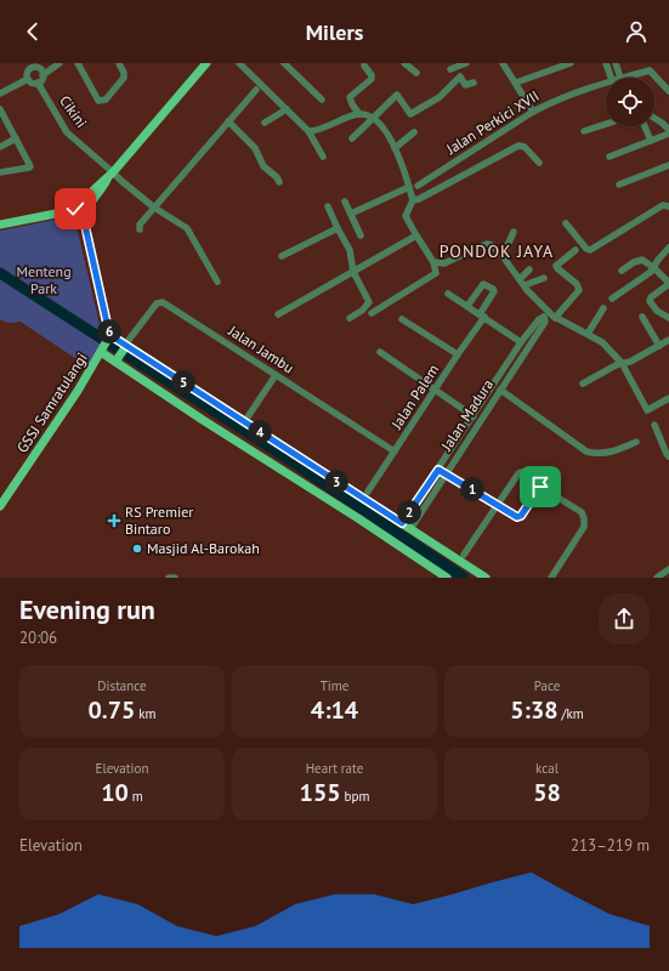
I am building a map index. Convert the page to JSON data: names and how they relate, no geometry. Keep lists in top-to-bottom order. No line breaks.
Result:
{"streets":{"main road":["GSSJ Samratulangi"],"street":["Cikini","Jalan Perkici XVII","Jalan Jambu","Jalan Palem","Jalan Madura"]},"crossings":[["Jalan Jambu","Jalan Palem"]],"districts":["PONDOK JAYA"],"parks":["Menteng Park"],"places":{"health":["RS Premier Bintaro"],"other":["Masjid Al-Barokah"]},"page":{"header":"Milers","pins":["6","5","4","3","1","2"],"heading":["Evening run","20:06"],"stats":[["Distance","0.75 km"],["Time","4:14"],["Pace","5:38 /km"],["Elevation","10 m"],["Heart rate","155 bpm"],["kcal","58"]],"chart":["Elevation","213–219 m"]}}
